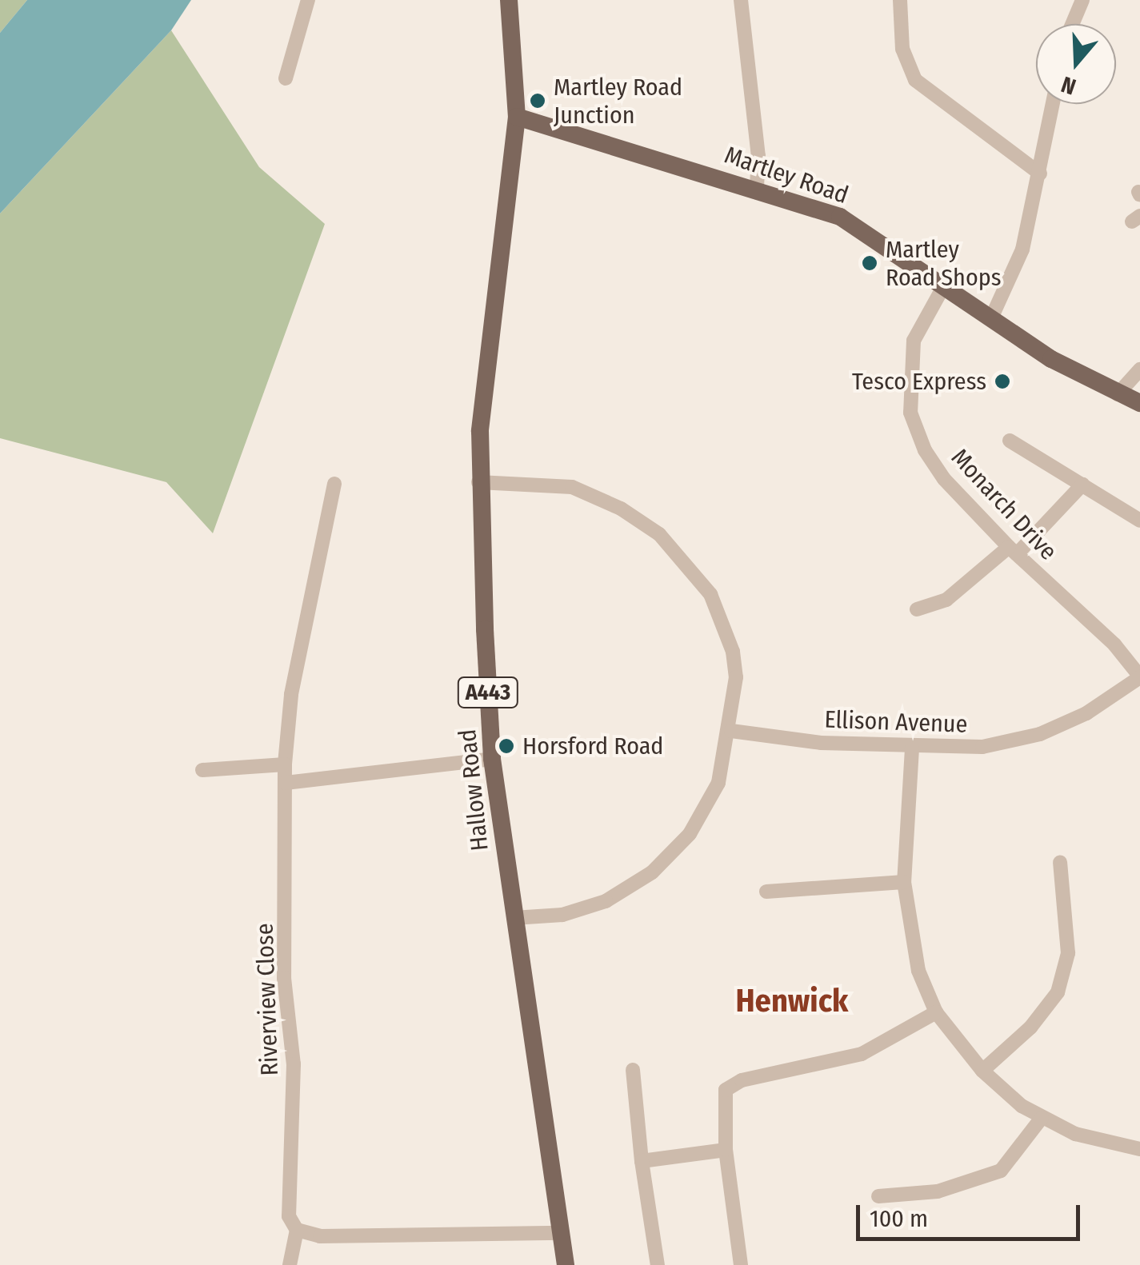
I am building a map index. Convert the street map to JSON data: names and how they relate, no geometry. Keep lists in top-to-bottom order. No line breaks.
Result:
{"streets":{"main road":["Martley Road","A443","Hallow Road"],"street":["Monarch Drive","Ellison Avenue","Riverview Close"]},"crossings":[["Martley Road","Monarch Drive"],["Martley Road","A443"],["Martley Road","Hallow Road"],["Monarch Drive","Ellison Avenue"],["A443","Hallow Road"]],"districts":["Henwick"],"places":["Martley Road Junction","Martley Road Shops","Tesco Express","Horsford Road"],"scale_bar":"100 m","north":"bottom"}
